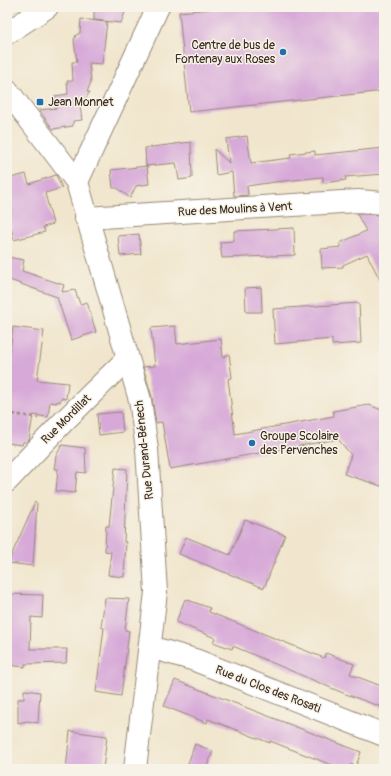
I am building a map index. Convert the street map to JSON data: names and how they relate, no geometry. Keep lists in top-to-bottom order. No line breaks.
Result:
{"streets":{"street":["Rue des Moulins à Vent","Rue Mordillat","Rue Durand-Bénech","Rue du Clos des Rosati"]},"crossings":[["Rue des Moulins à Vent","Rue Durand-Bénech"],["Rue Mordillat","Rue Durand-Bénech"],["Rue Durand-Bénech","Rue du Clos des Rosati"]],"places":{"other":["Centre de bus de Fontenay aux Roses","Groupe Scolaire des Pervenches"],"transit":["Jean Monnet"]}}
